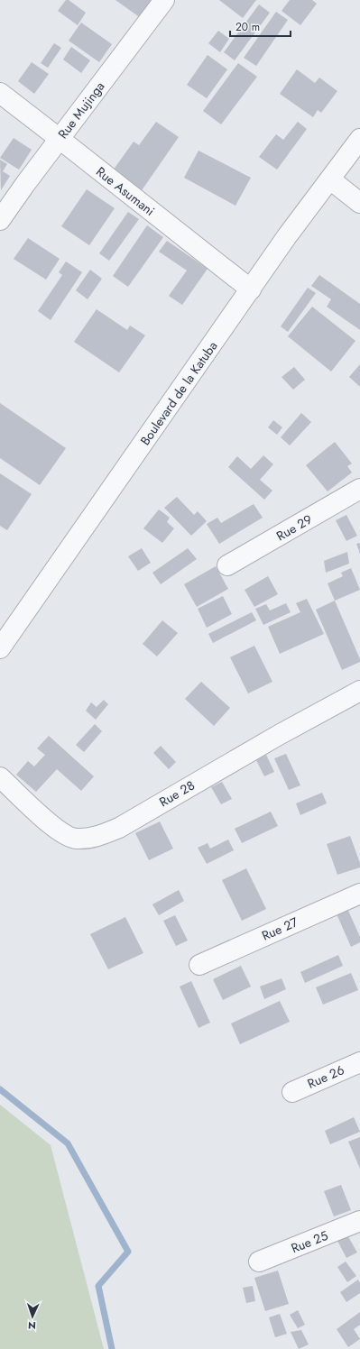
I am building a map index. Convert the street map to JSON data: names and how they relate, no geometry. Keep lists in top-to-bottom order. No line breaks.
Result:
{"streets":{"street":["Rue Mujinga","Rue Asumani","Boulevard de la Katuba","Rue 29","Rue 28","Rue 27","Rue 26","Rue 25"]},"crossings":[["Rue Mujinga","Rue Asumani"],["Rue Asumani","Boulevard de la Katuba"]],"scale_bar":"20 m","north":"bottom"}
